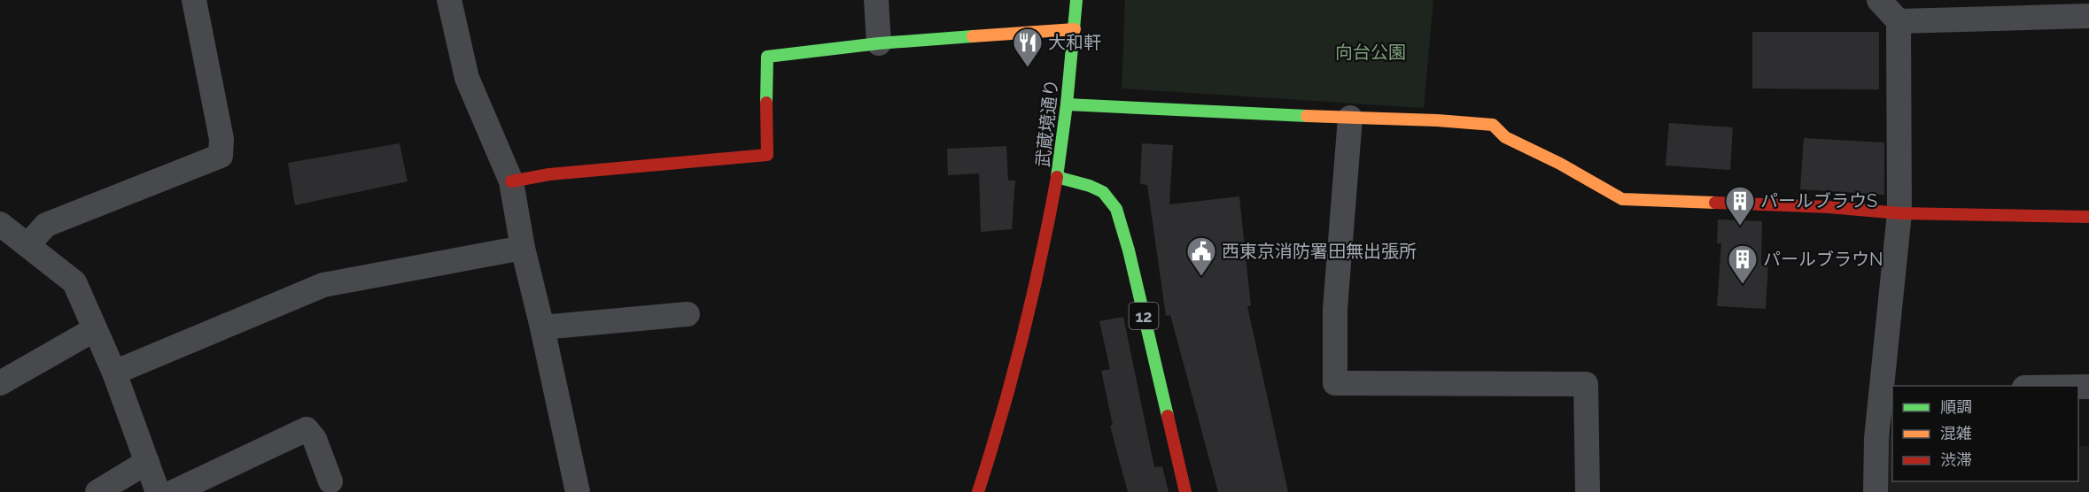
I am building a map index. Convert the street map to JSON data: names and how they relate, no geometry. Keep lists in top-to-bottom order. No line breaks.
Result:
{"streets":{"street":["武蔵境通り","12"]},"parks":["向台公園"],"places":{"restaurant":["大和軒"],"building":["パールブラウS","パールブラウN"],"public building":["西東京消防署田無出張所"]},"legend":["順調","混雑","渋滞"]}
